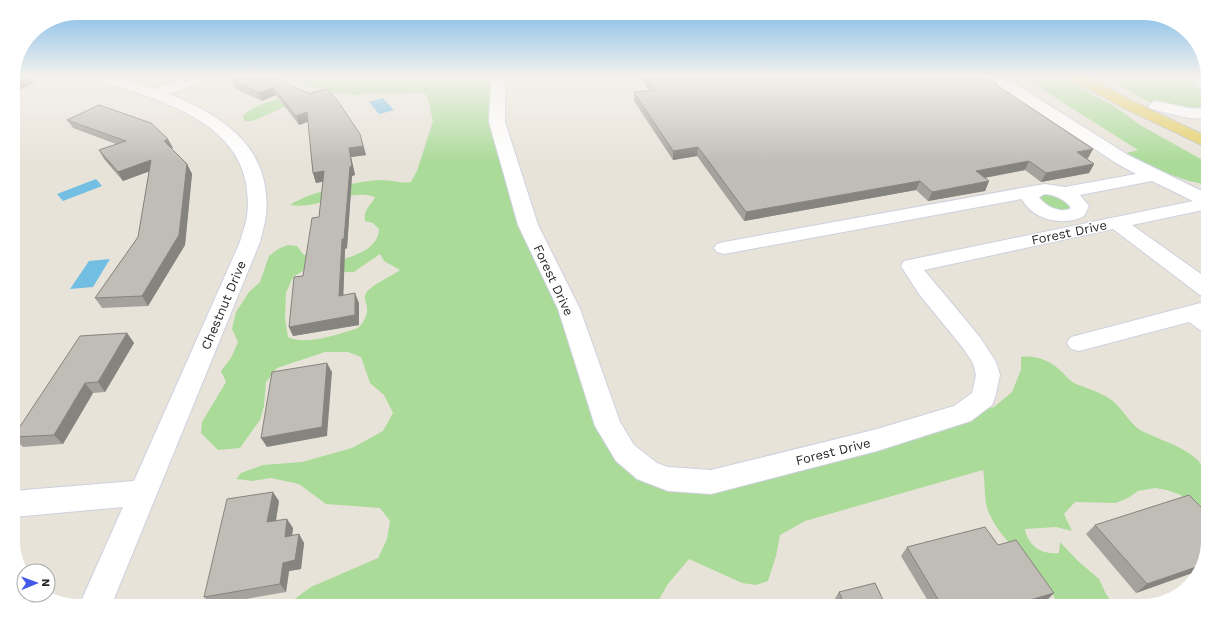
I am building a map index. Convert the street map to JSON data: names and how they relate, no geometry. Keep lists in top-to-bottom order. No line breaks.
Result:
{"streets":{"street":["Forest Drive","Chestnut Drive"]},"north":"right"}
